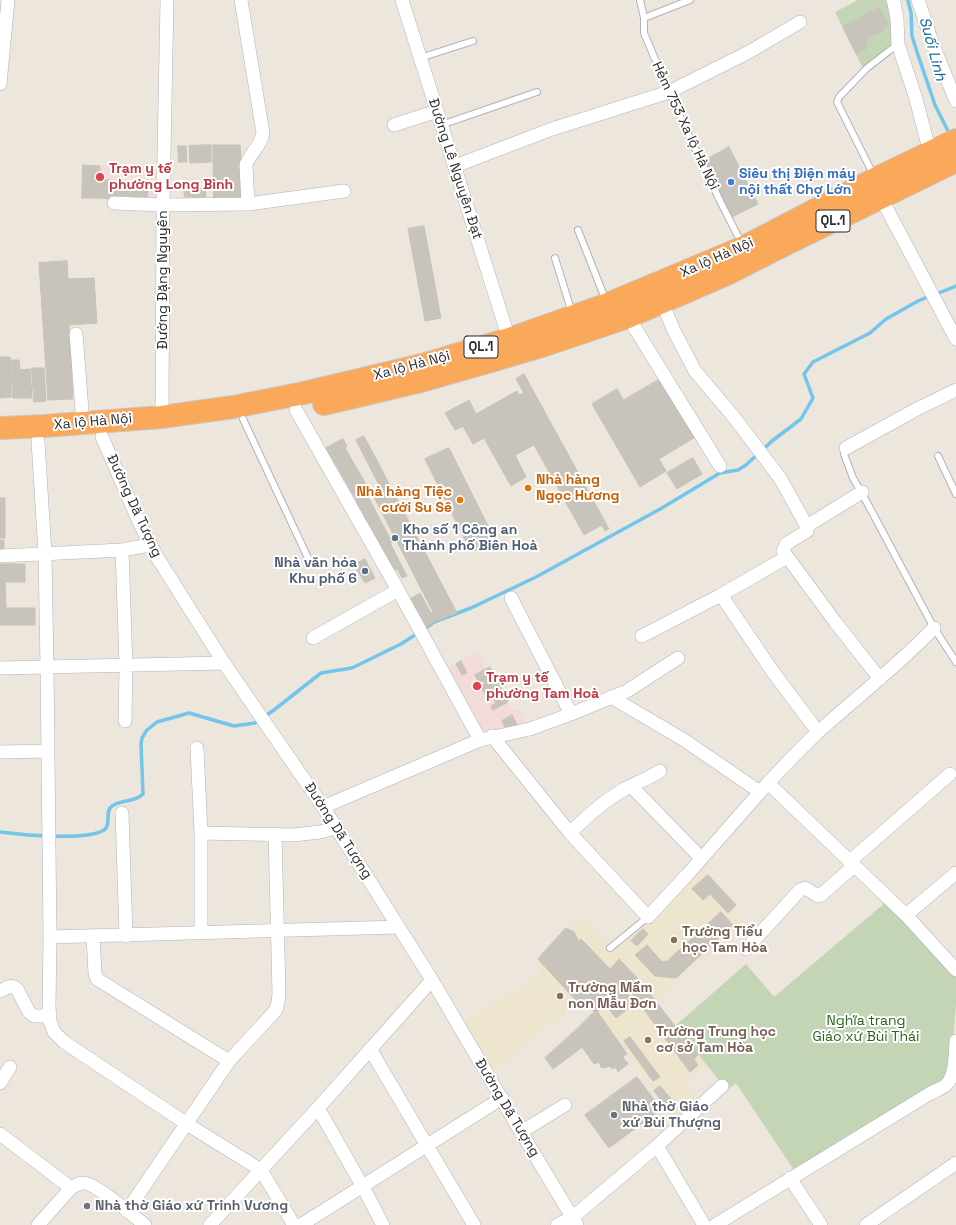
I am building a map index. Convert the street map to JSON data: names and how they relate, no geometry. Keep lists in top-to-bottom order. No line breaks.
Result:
{"streets":{"highway":["QL.1","Xa lộ Hà Nội"],"street":["Đường Lê Nguyên Đạt","Đường Đặng Nguyên","Đường Dã Tượng"],"lane":["Hẻm 753 Xa lộ Hà Nội"]},"crossings":[["Hẻm 753 Xa lộ Hà Nội","Xa lộ Hà Nội"],["Đường Lê Nguyên Đạt","Xa lộ Hà Nội"],["QL.1","Xa lộ Hà Nội"],["Xa lộ Hà Nội","Đường Đặng Nguyên"]],"water":["Suối Linh"],"parks":["Nghĩa trang Giáo xứ Bùi Thái"],"places":["Trạm y tế phường Long Bình","Siêu thị Điện máy nội thất Chợ Lớn","Nhà hàng Ngọc Hương","Nhà hàng Tiệc cưới Su Sê","Kho số 1 Công an Thành phố Biên Hoà","Nhà văn hóa Khu phố 6","Trạm y tế phường Tam Hoà","Trường Tiểu học Tam Hòa","Trường Mầm non Mẫu Đơn","Trường Trung học cơ sở Tam Hòa","Nhà thờ Giáo xứ Bùi Thượng","Nhà thờ Giáo xứ Trinh Vương"]}
